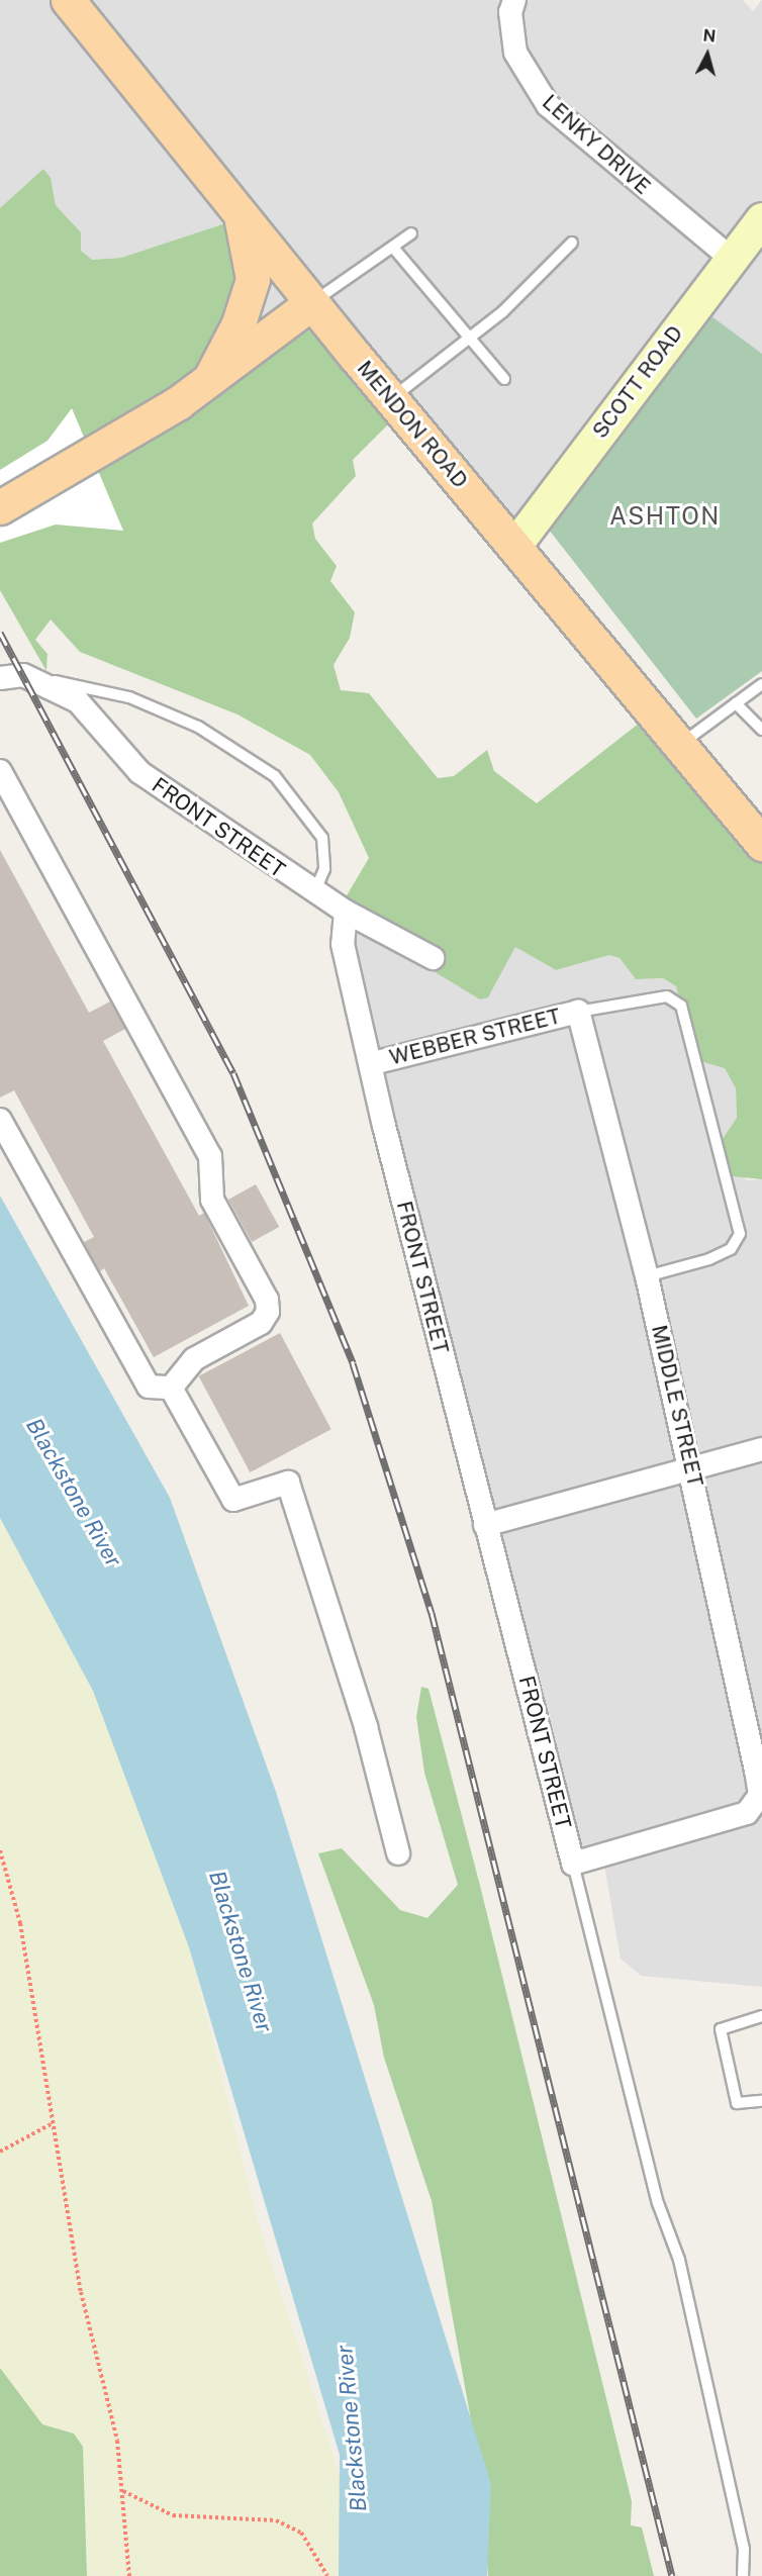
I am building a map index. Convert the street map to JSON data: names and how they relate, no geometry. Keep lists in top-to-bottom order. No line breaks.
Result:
{"streets":{"main road":["MENDON ROAD"],"street":["LENKY DRIVE","SCOTT ROAD","FRONT STREET","WEBBER STREET","MIDDLE STREET"]},"crossings":[["LENKY DRIVE","SCOTT ROAD"],["SCOTT ROAD","MENDON ROAD"],["FRONT STREET","WEBBER STREET"],["FRONT STREET","MIDDLE STREET"],["WEBBER STREET","MIDDLE STREET"]],"districts":["ASHTON"],"water":["Blackstone River"],"north":"top"}
